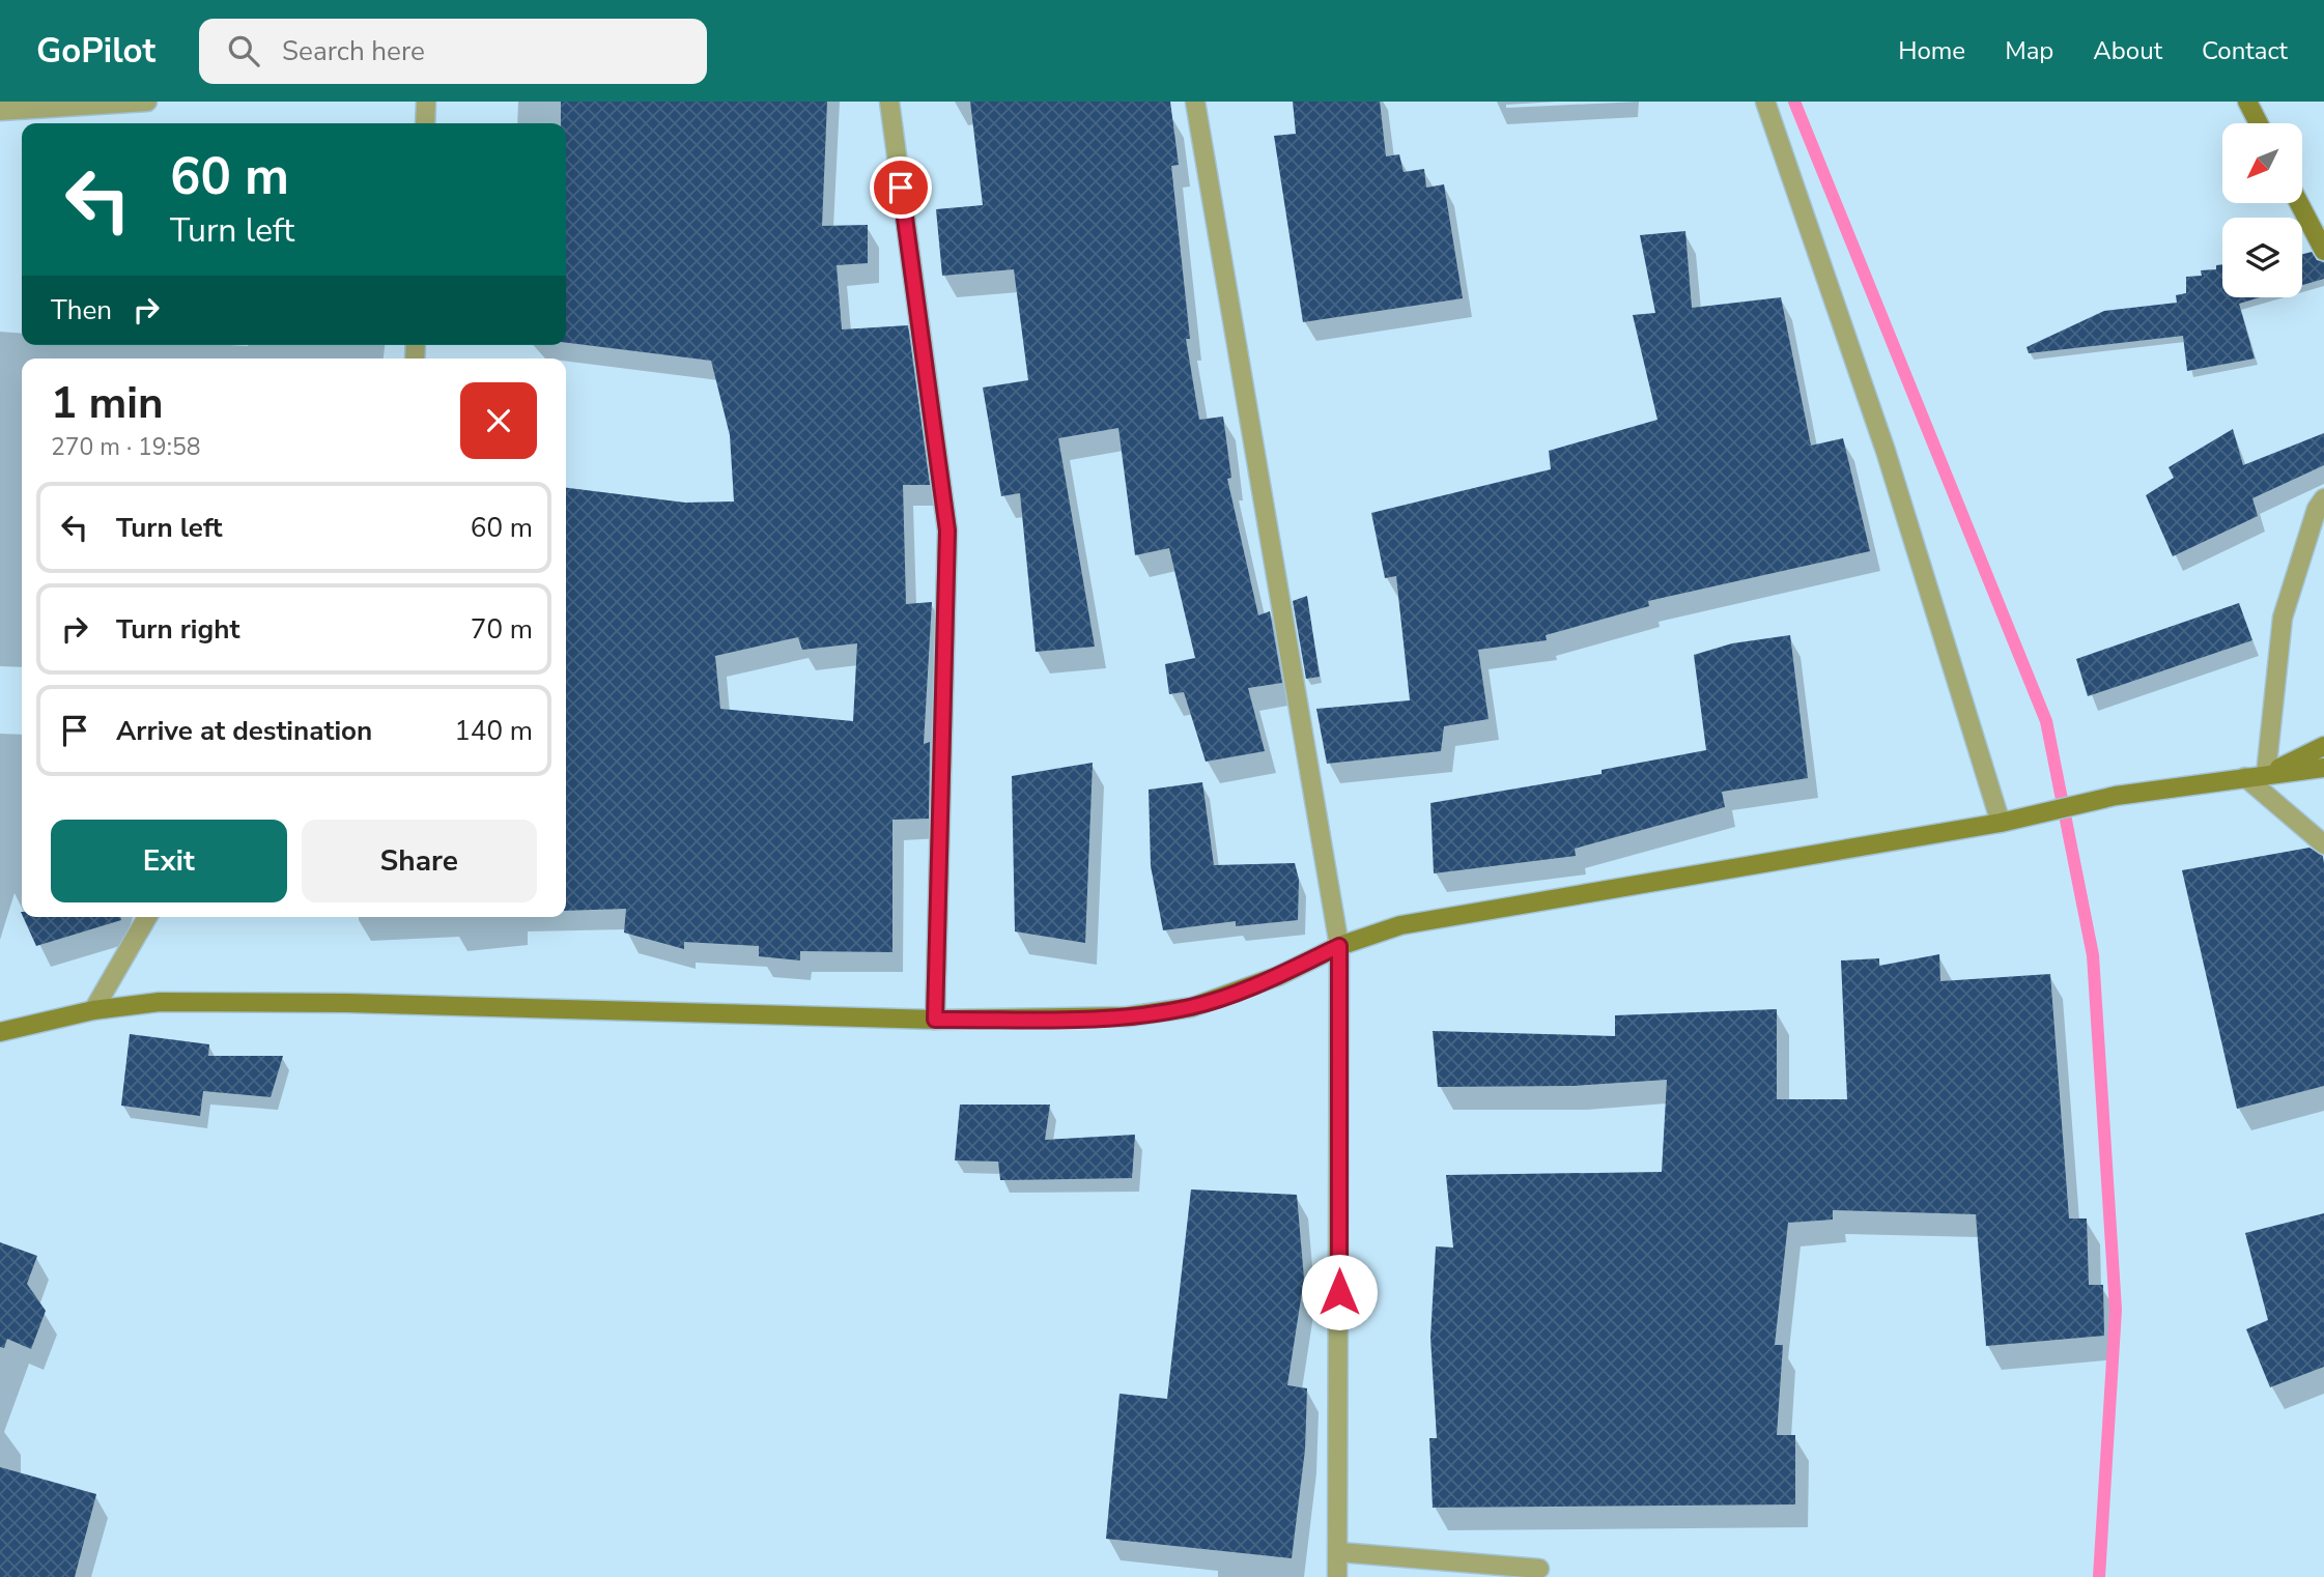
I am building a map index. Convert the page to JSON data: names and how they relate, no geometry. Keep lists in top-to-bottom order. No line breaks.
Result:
{"north":"bottom left","page":{"header":"GoPilot","search":"Search here","nav":["Home","Map","About","Contact"],"turn":["60 m","Turn left"],"then":"Then","heading":["1 min","270 m · 19:58"],"list":[{"name":"Turn left","value":"60 m"},{"name":"Turn right","value":"70 m"},{"name":"Arrive at destination","value":"140 m"}],"buttons":["Exit","Share"]}}
